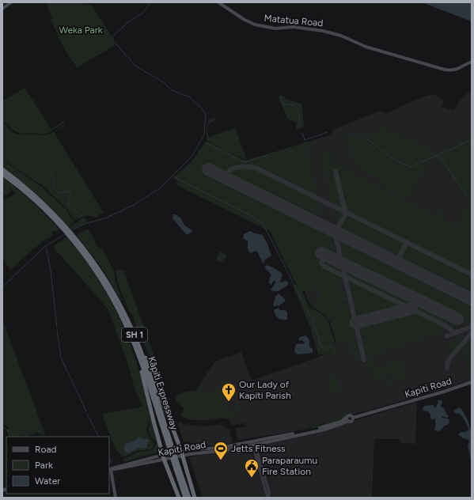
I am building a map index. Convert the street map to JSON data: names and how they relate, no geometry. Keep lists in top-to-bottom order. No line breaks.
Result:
{"streets":{"highway":["SH 1","Kāpiti Expressway"],"main road":["Matatua Road","Kapiti Road"]},"parks":["Weka Park"],"places":{"church":["Our Lady of Kapiti Parish"],"sports":["Jetts Fitness"],"public building":["Paraparaumu Fire Station"]},"legend":["Road","Park","Water"]}
